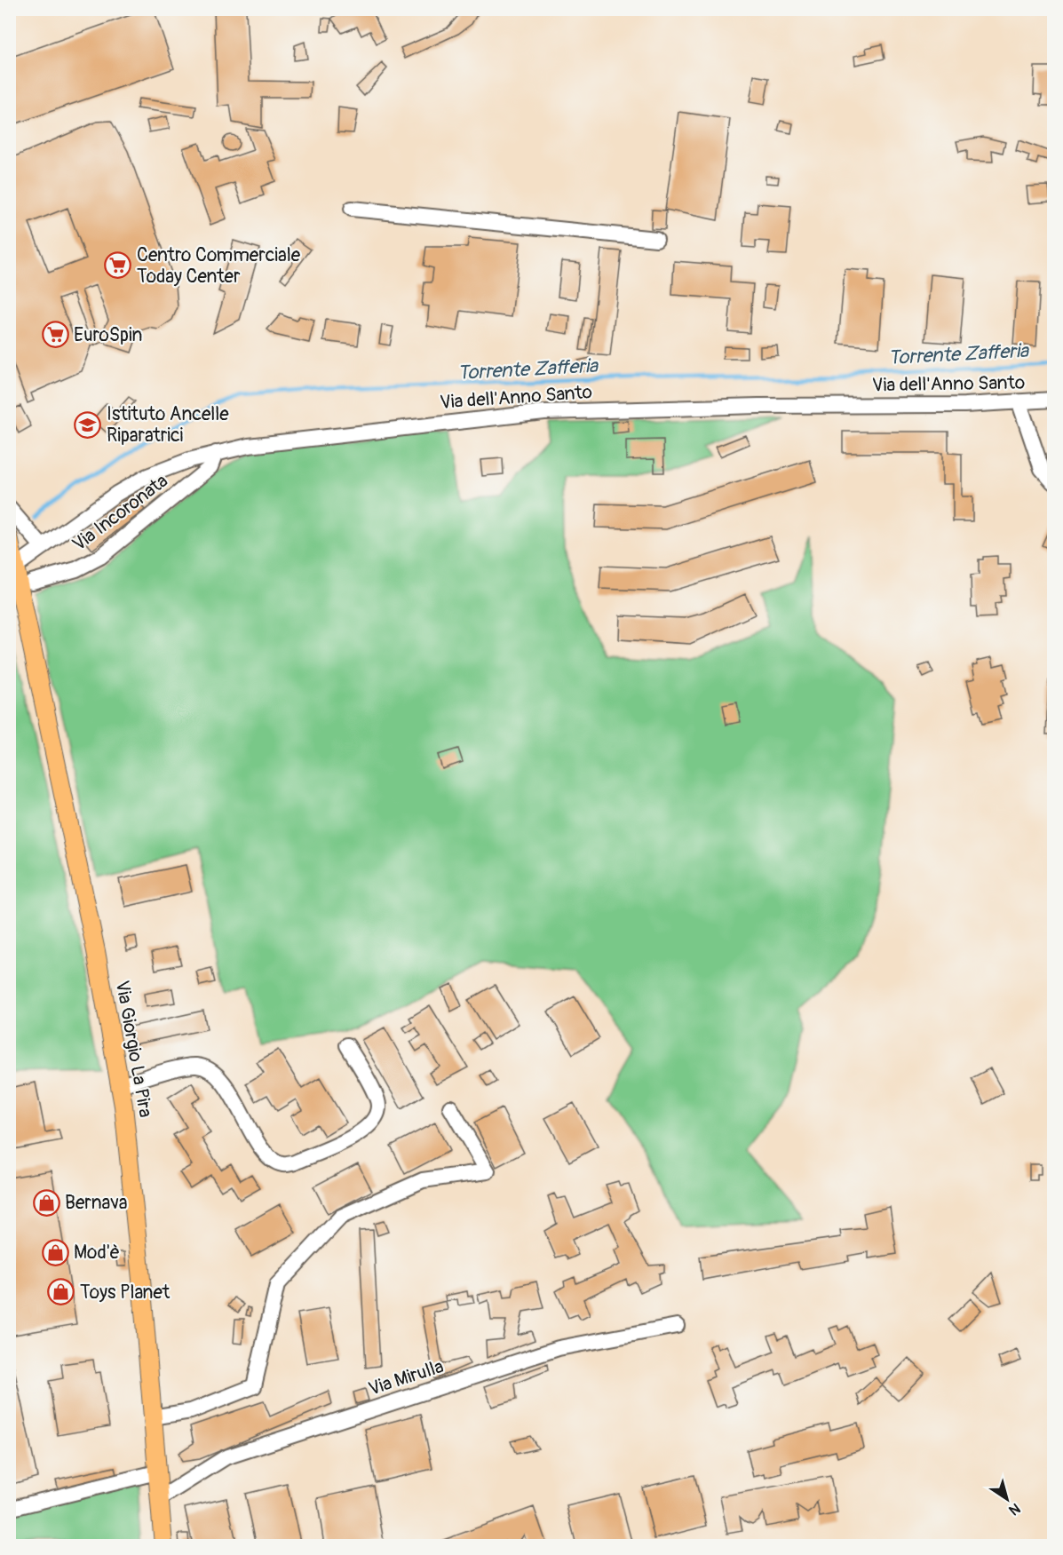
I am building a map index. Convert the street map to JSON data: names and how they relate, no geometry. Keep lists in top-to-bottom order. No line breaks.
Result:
{"streets":{"main road":["Via Giorgio La Pira"],"street":["Via dell'Anno Santo","Via Incoronata","Via Mirulla"]},"crossings":[["Via dell'Anno Santo","Via Incoronata"],["Via dell'Anno Santo","Via Giorgio La Pira"],["Via Giorgio La Pira","Via Mirulla"]],"water":["Torrente Zafferia"],"places":{"supermarket":["Centro Commerciale Today Center","EuroSpin"],"school or university":["Istituto Ancelle Riparatrici"],"shop":["Bernava","Mod'è","Toys Planet"]},"north":"bottom right"}
